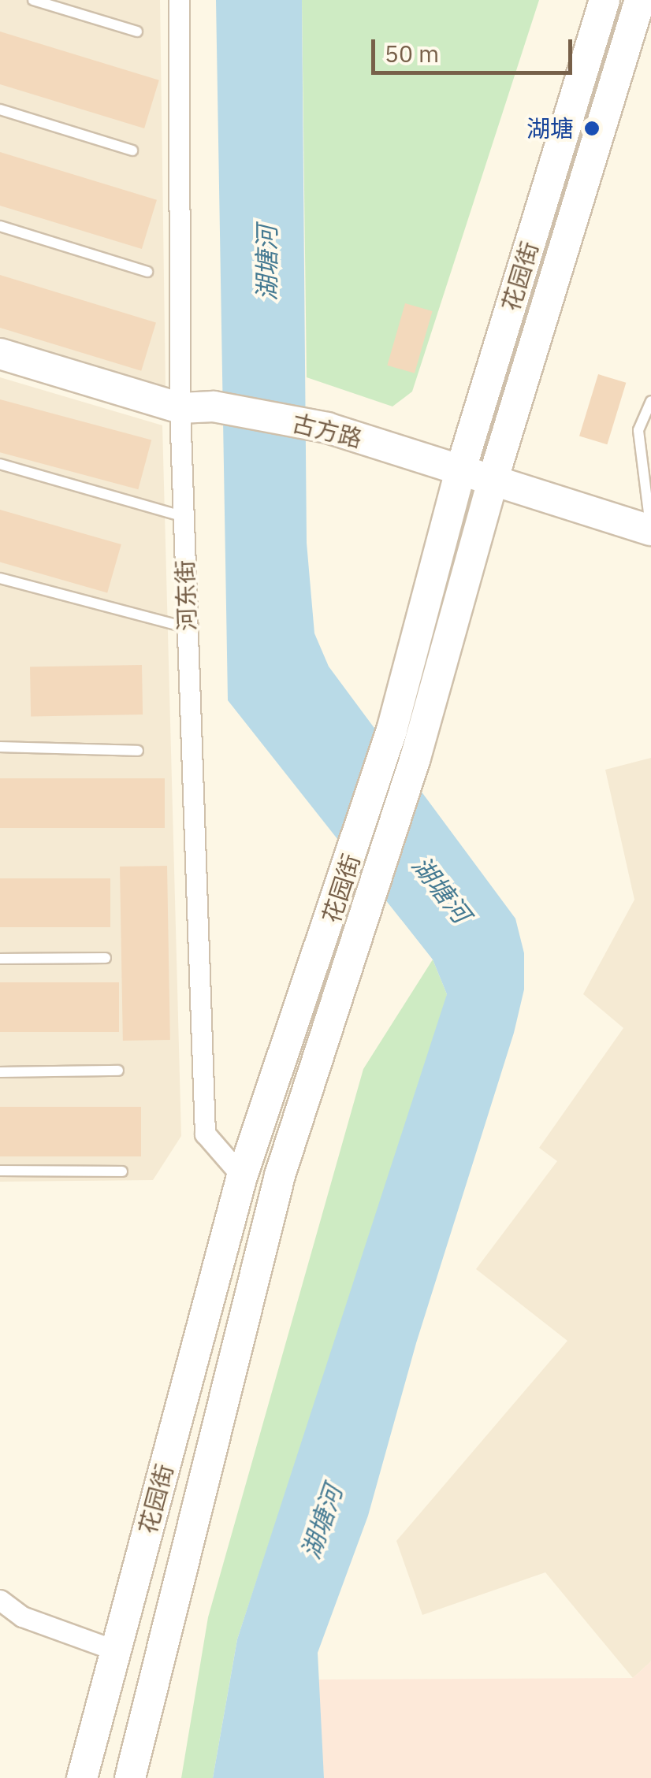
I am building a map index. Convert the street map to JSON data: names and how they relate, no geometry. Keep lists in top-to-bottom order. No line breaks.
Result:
{"streets":{"main road":["花园街","古方路"],"street":["河东街"]},"crossings":[["花园街","古方路"],["花园街","河东街"],["古方路","河东街"]],"water":["湖塘河"],"places":["湖塘"],"scale_bar":"50 m"}
